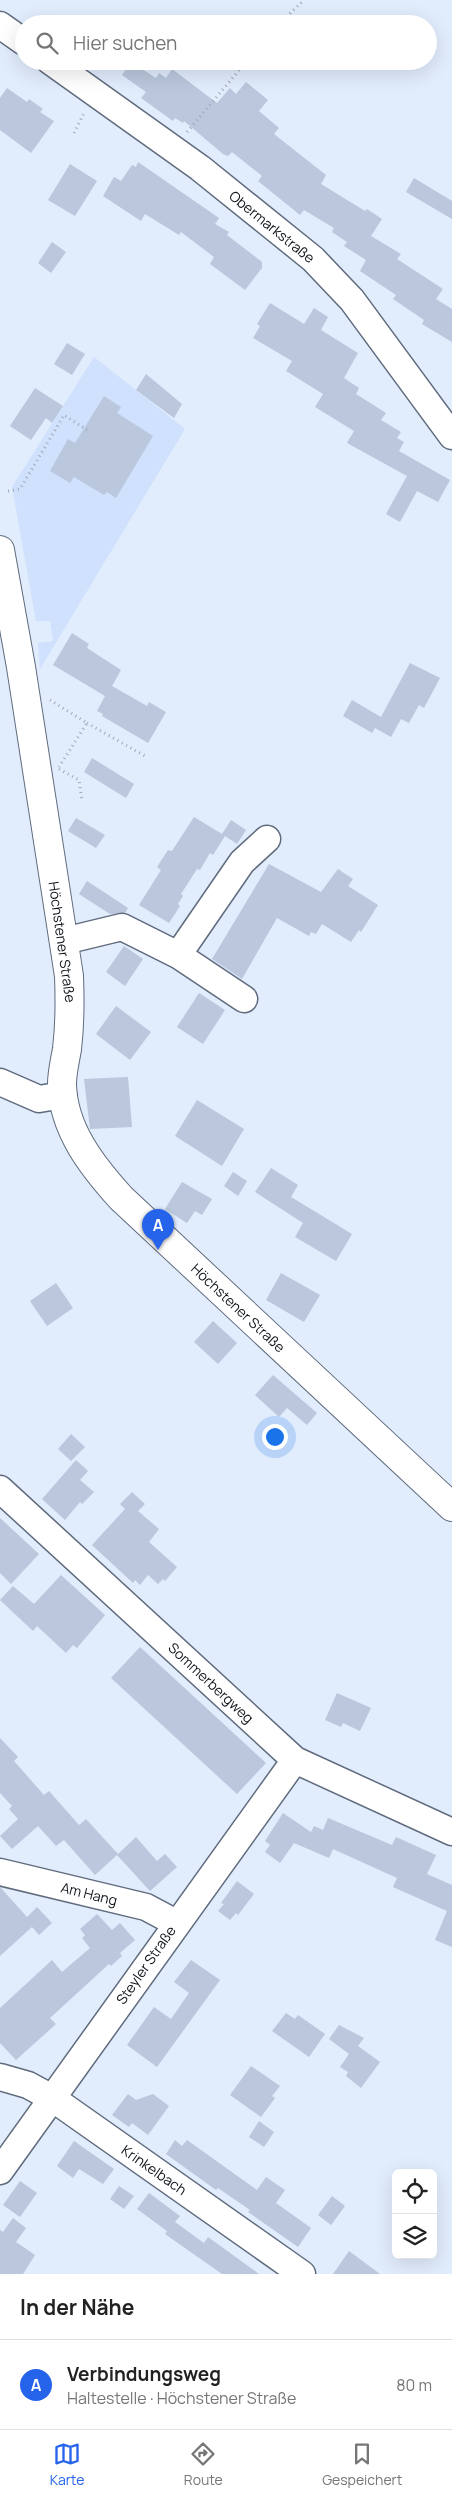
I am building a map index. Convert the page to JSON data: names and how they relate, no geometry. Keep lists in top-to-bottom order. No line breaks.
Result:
{"streets":{"main road":["Höchstener Straße"],"street":["Obermarkstraße","Sommerbergweg","Am Hang","Steyler Straße","Krinkelbach"]},"crossings":[["Sommerbergweg","Steyler Straße"],["Am Hang","Steyler Straße"],["Steyler Straße","Krinkelbach"]],"page":{"search":"Hier suchen","pins":"A","heading":"In der Nähe","list":[{"mark":"A","name":"Verbindungsweg","note":"Haltestelle · Höchstener Straße","value":"80 m"}],"nav":["Karte","Route","Gespeichert"]}}
